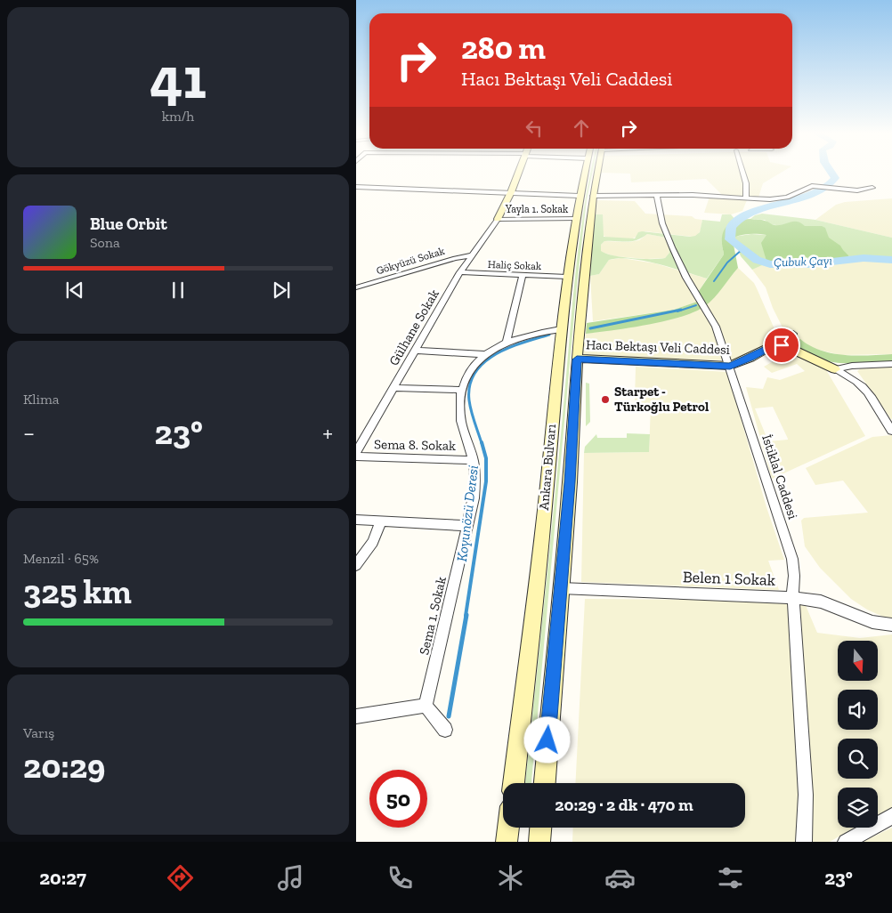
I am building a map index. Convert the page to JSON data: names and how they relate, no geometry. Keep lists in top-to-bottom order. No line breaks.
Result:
{"streets":{"main road":["Hacı Bektaşı Veli Caddesi","Ankara Bulvarı"],"street":["Yayla 1. Sokak","Gökyüzü Sokak","Haliç Sokak","Gülhane Sokak","Sema 8. Sokak","İstiklal Caddesi","Belen 1 Sokak","Sema 1. Sokak"]},"crossings":[["Yayla 1. Sokak","Gülhane Sokak"],["Yayla 1. Sokak","Ankara Bulvarı"],["Gökyüzü Sokak","Gülhane Sokak"],["Haliç Sokak","Gülhane Sokak"],["Haliç Sokak","Ankara Bulvarı"],["Hacı Bektaşı Veli Caddesi","Ankara Bulvarı"],["Hacı Bektaşı Veli Caddesi","İstiklal Caddesi"],["Sema 8. Sokak","Sema 1. Sokak"],["Ankara Bulvarı","Belen 1 Sokak"],["Ankara Bulvarı","Sema 1. Sokak"],["İstiklal Caddesi","Belen 1 Sokak"]],"water":["Çubuk Çayı","Koyunözü Deresi"],"places":["Starpet - Türkoğlu Petrol"],"north":"bottom","page":{"tile":[["41","km/h"],"Klima",["Menzil · 65%","325 km"],["Varış","20:29"]],"turn":["280 m","Hacı Bektaşı Veli Caddesi"],"song":["Blue Orbit","Sona"],"heat":["−","23°","+"],"limit":"50","trip":"20:29 · 2 dk · 470 m","tabs":["20:27","23°"]}}
